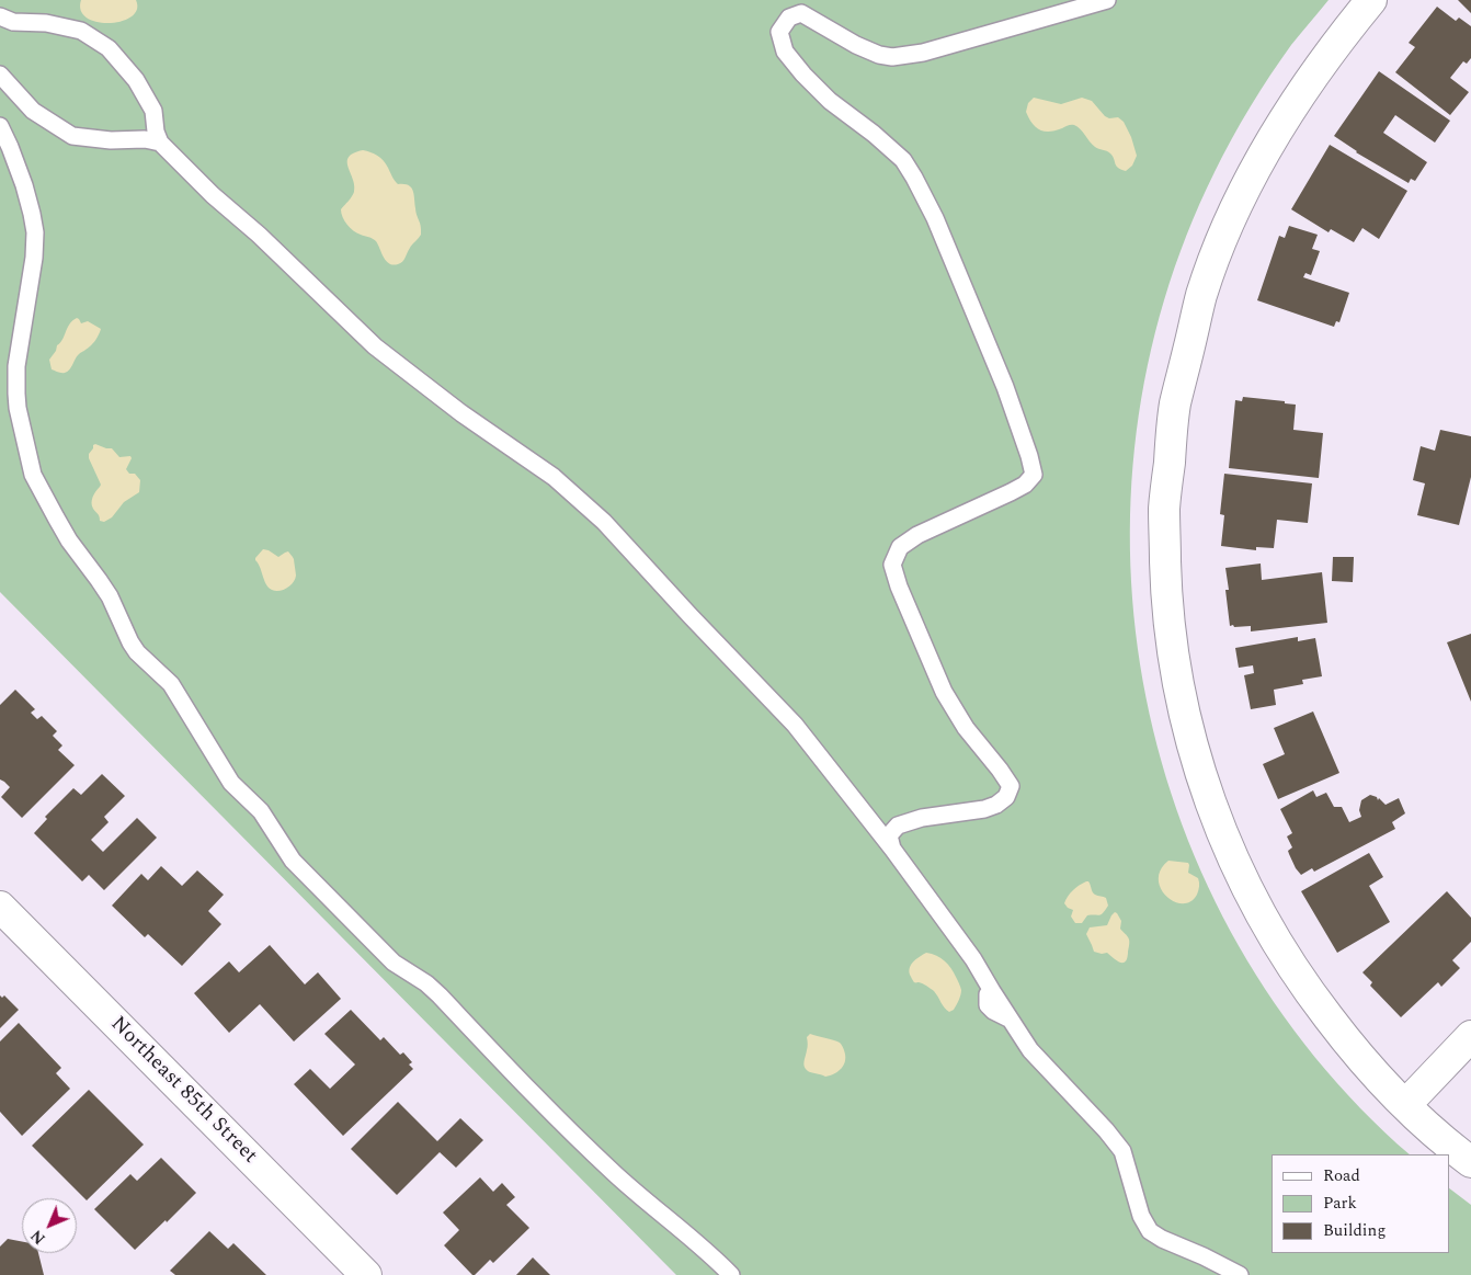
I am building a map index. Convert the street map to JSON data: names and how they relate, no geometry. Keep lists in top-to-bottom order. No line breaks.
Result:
{"streets":{"street":["Northeast 85th Street"]},"legend":["Road","Park","Building"],"north":"bottom left"}
